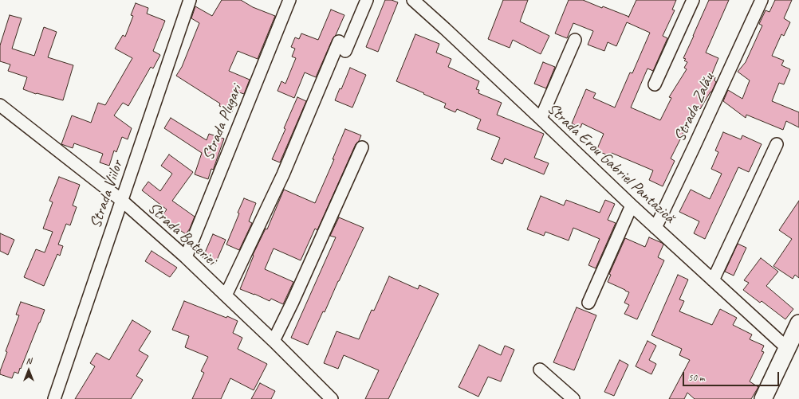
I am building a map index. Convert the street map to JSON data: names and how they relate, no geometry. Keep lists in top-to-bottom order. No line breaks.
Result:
{"streets":{"street":["Strada Zalău","Strada Plugari","Strada Erou Gabriel Pantazică","Strada Viilor","Strada Bateriei"]},"crossings":[["Strada Zalău","Strada Erou Gabriel Pantazică"],["Strada Plugari","Strada Bateriei"],["Strada Viilor","Strada Bateriei"]],"scale_bar":"50 m","north":"top"}
